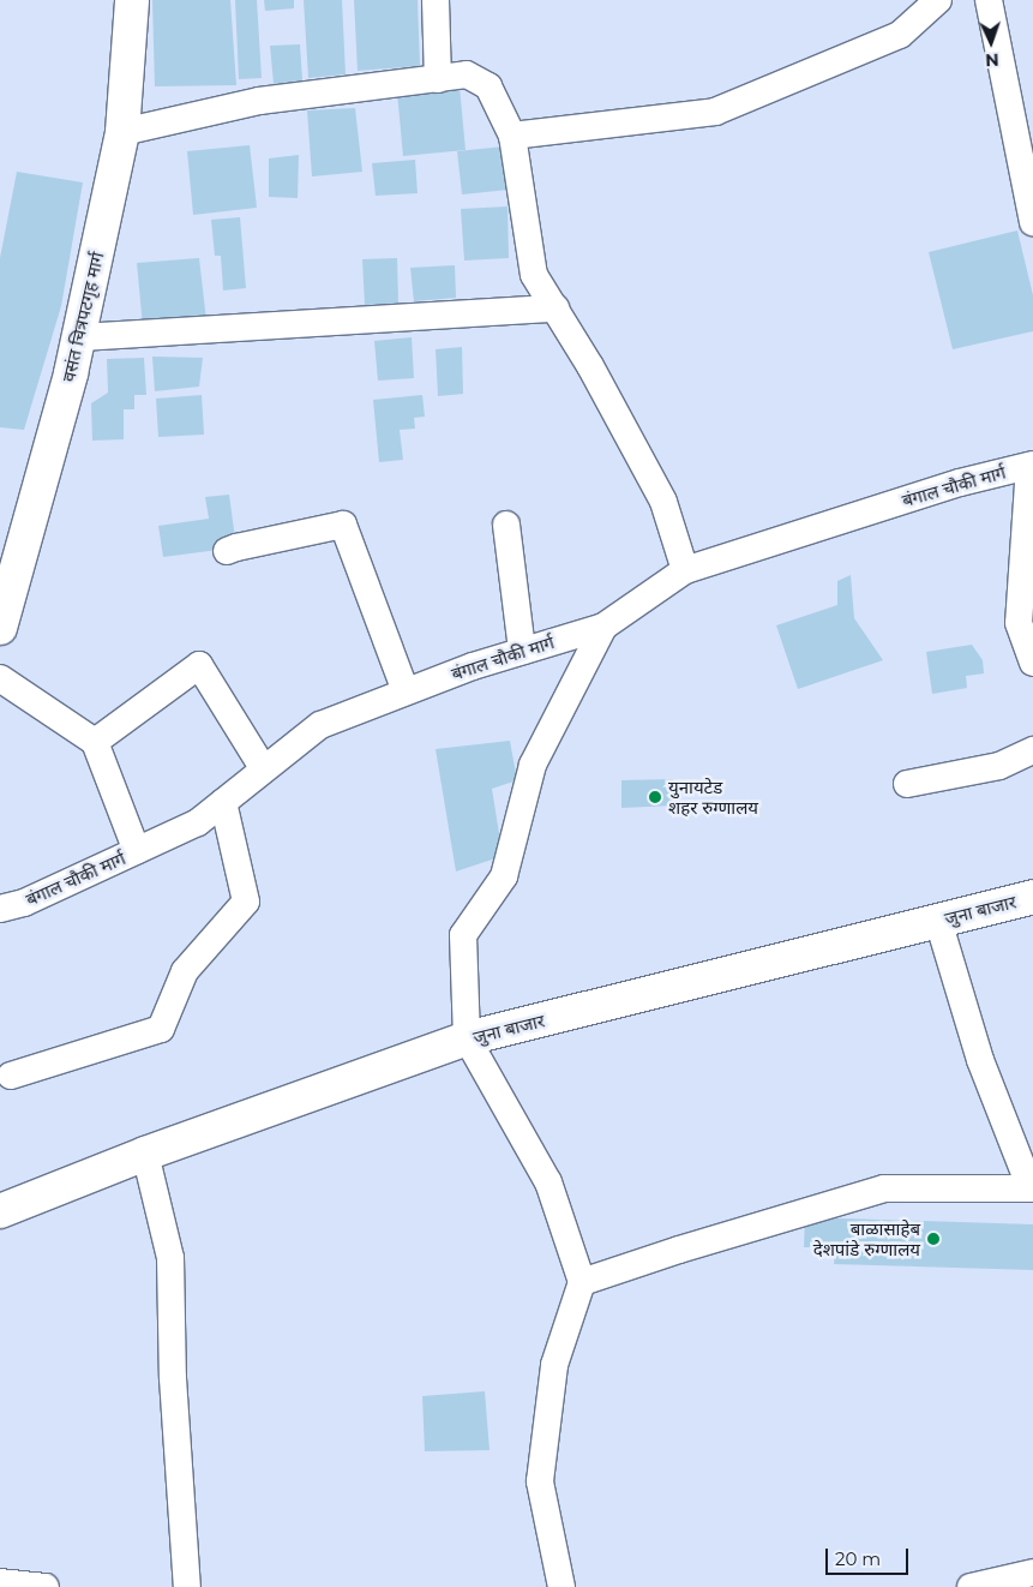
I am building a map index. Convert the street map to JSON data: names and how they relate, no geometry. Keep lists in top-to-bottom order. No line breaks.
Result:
{"streets":{"street":["वसंत चित्रपटगृह मार्ग","बंगाल चौकी मार्ग","जुना बाजार"]},"places":["युनायटेड शहर रुग्णालय","बाळासाहेब देशपांडे रुग्णालय"],"scale_bar":"20 m","north":"bottom"}
